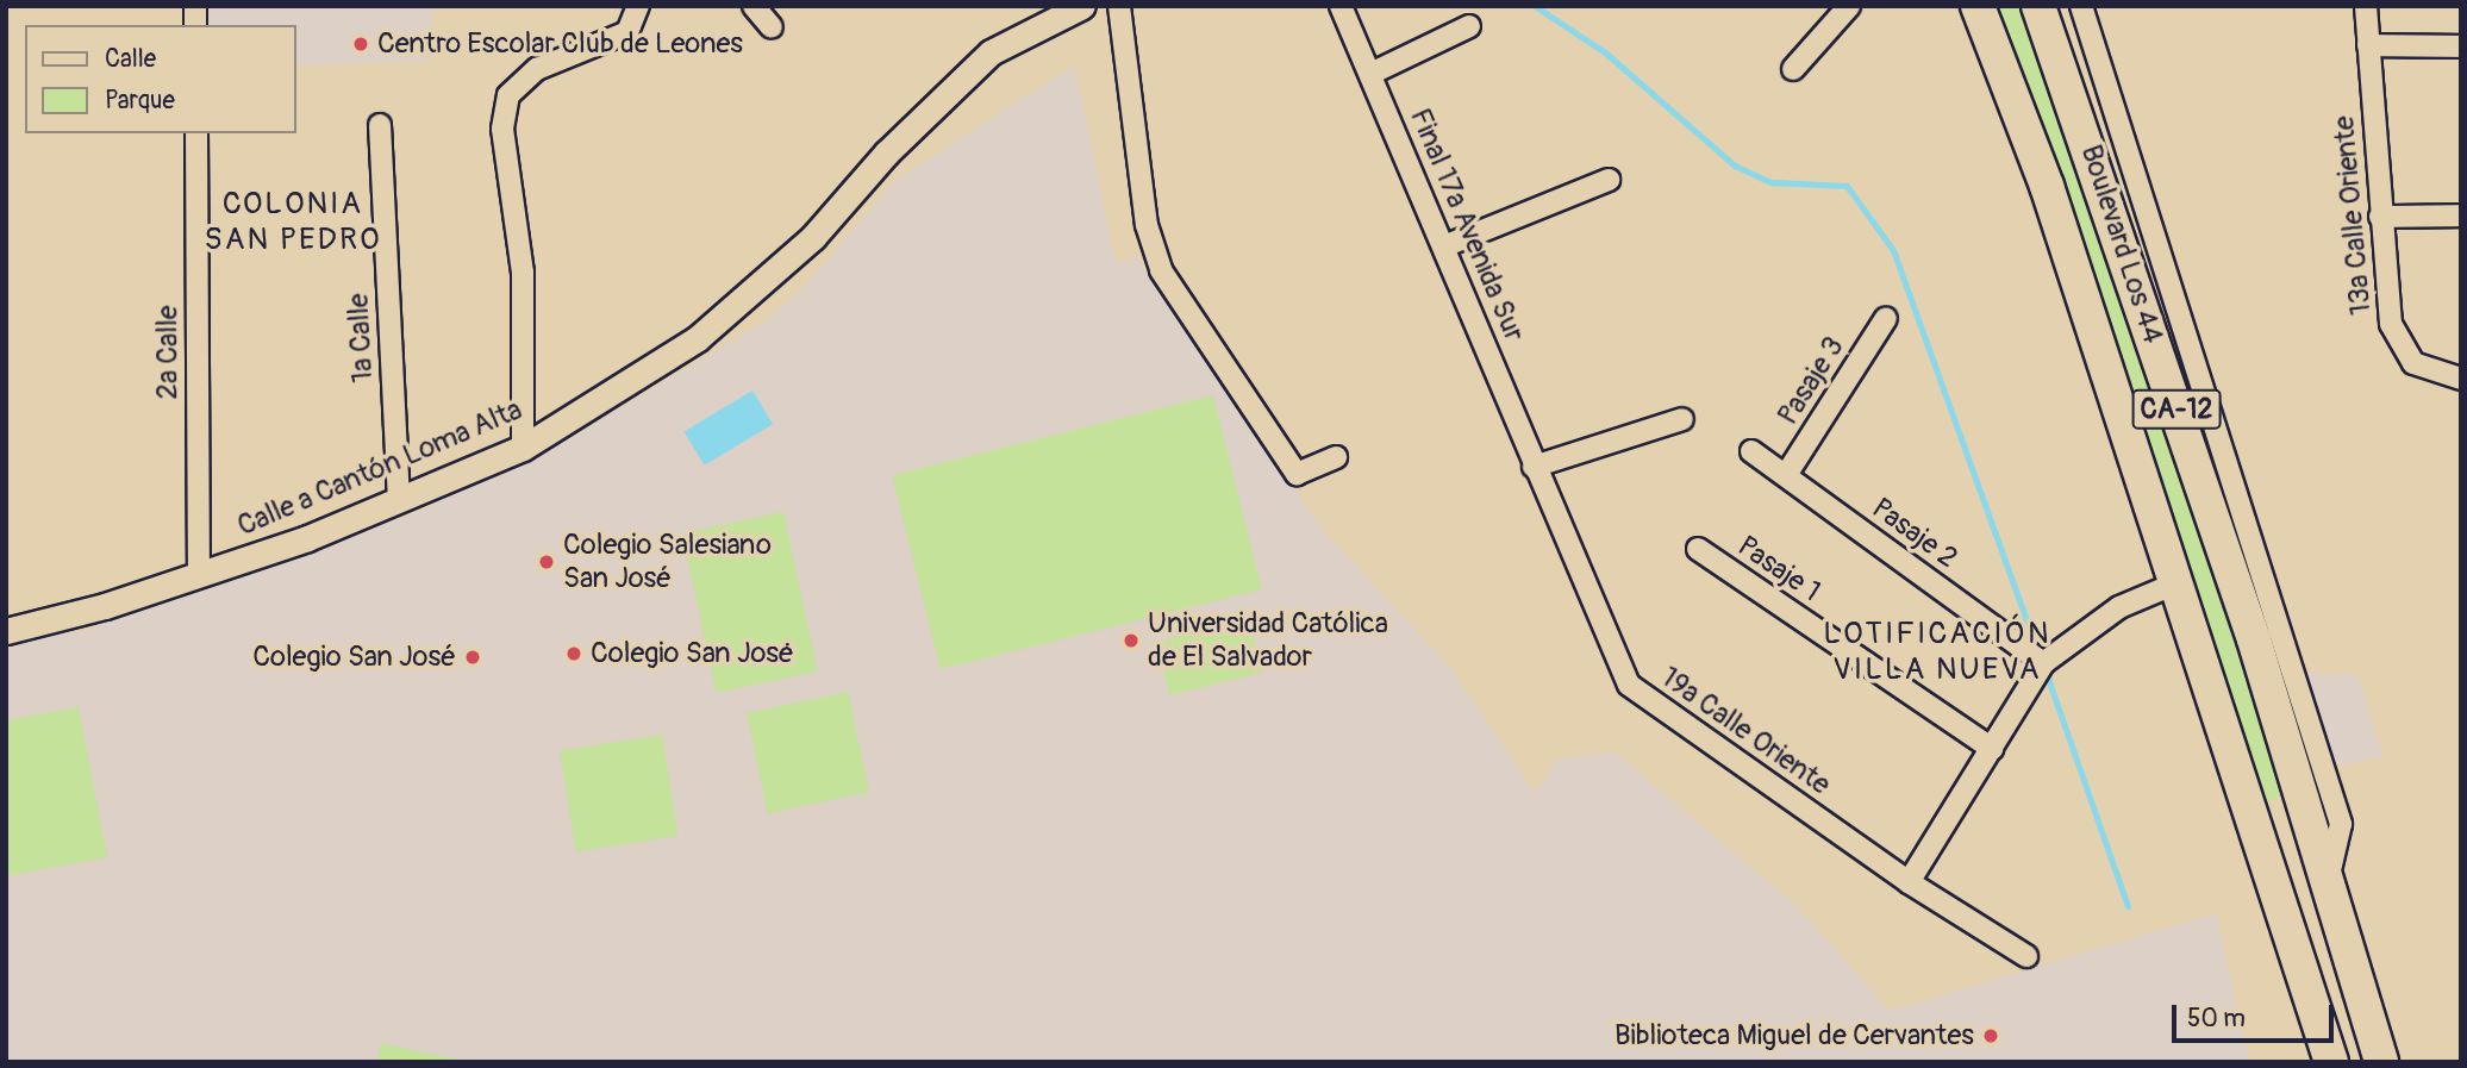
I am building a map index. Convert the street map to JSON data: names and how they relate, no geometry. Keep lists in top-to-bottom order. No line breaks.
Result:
{"streets":{"highway":["Boulevard Los 44","CA-12"],"street":["13a Calle Oriente","Final 17a Avenida Sur","1a Calle","2a Calle","Pasaje 3","Calle a Cantón Loma Alta","Pasaje 2","Pasaje 1","19a Calle Oriente"]},"crossings":[["Final 17a Avenida Sur","19a Calle Oriente"],["Boulevard Los 44","CA-12"],["1a Calle","Calle a Cantón Loma Alta"],["2a Calle","Calle a Cantón Loma Alta"],["Pasaje 3","Pasaje 2"]],"districts":["COLONIA SAN PEDRO","LOTIFICACIÓN VILLA NUEVA"],"places":["Centro Escolar Club de Leones","Colegio Salesiano San José","Universidad Católica de El Salvador","Colegio San Josė","Colegio San José","Biblioteca Miguel de Cervantes"],"legend":["Calle","Parque"],"scale_bar":"50 m"}
